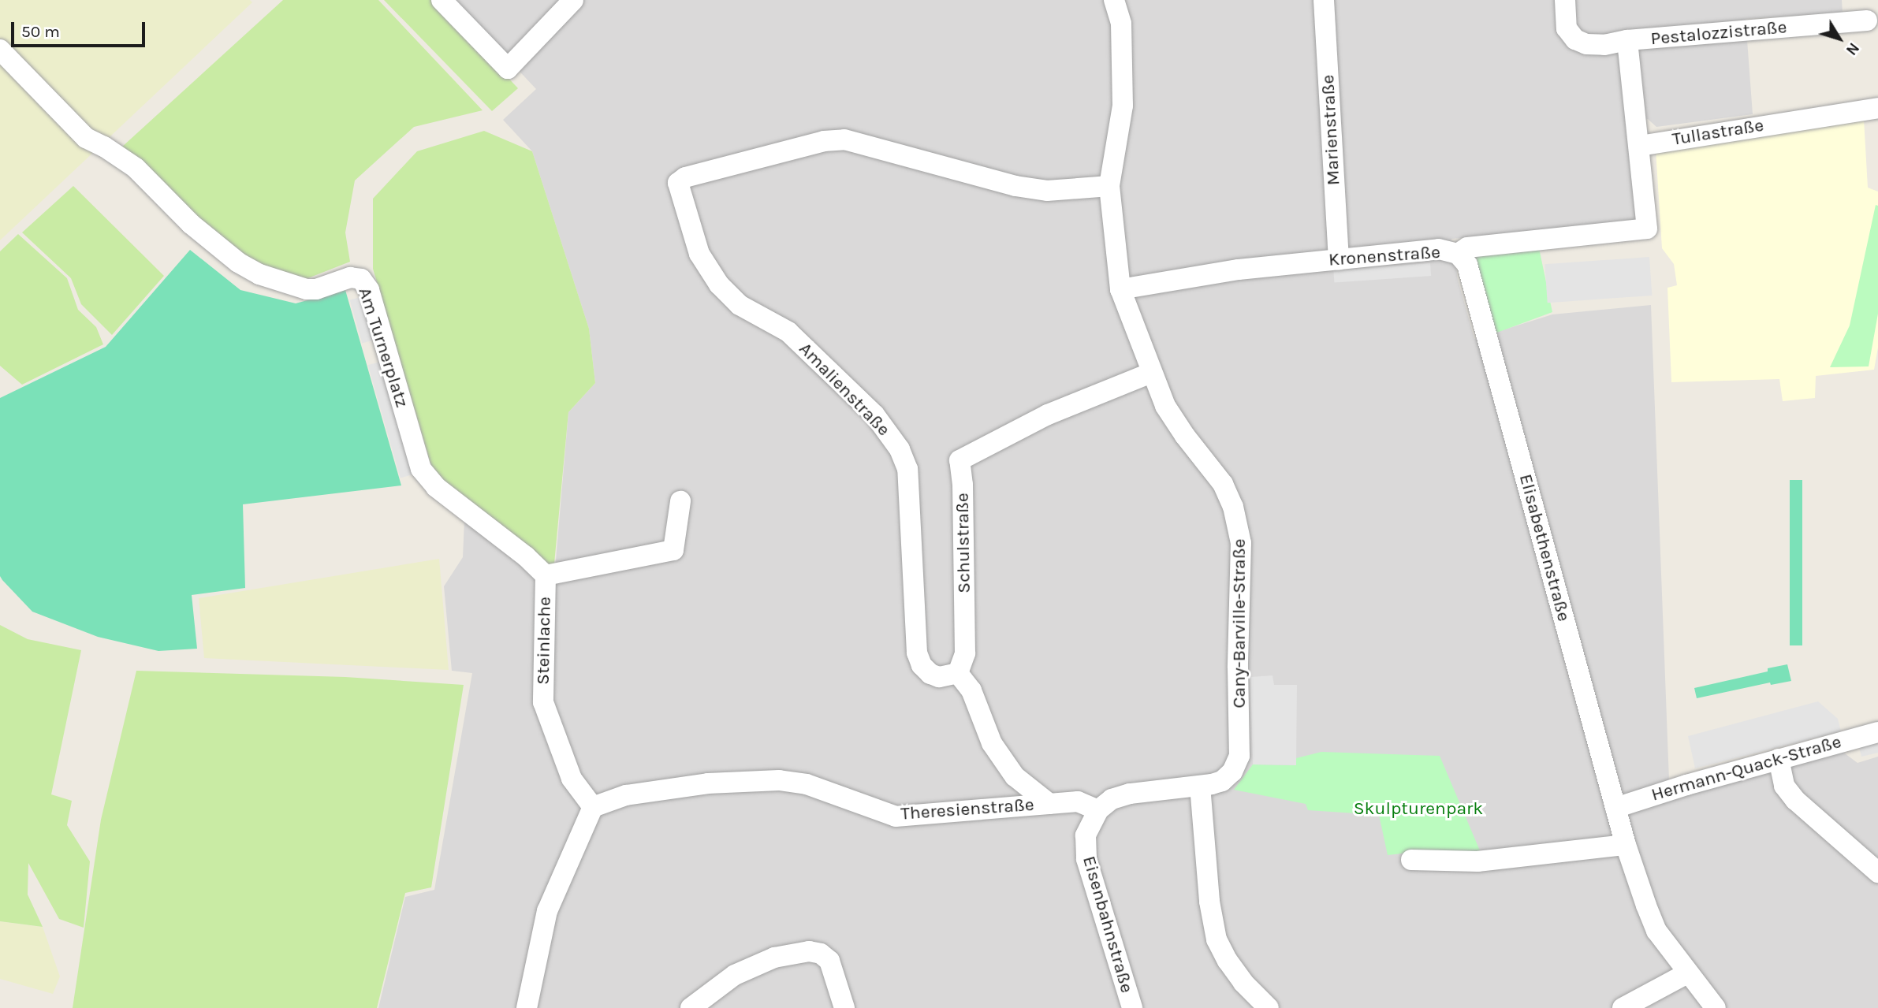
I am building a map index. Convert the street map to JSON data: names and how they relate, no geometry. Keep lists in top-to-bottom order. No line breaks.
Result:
{"streets":{"street":["Pestalozzistraße","Marienstraße","Tullastraße","Kronenstraße","Am Turnerplatz","Amalienstraße","Schulstraße","Elisabethenstraße","Cany-Barville-Straße","Steinlache","Hermann-Quack-Straße","Theresienstraße","Eisenbahnstraße"]},"crossings":[["Marienstraße","Kronenstraße"],["Tullastraße","Kronenstraße"],["Kronenstraße","Elisabethenstraße"],["Kronenstraße","Cany-Barville-Straße"],["Am Turnerplatz","Steinlache"],["Amalienstraße","Schulstraße"],["Amalienstraße","Cany-Barville-Straße"],["Schulstraße","Cany-Barville-Straße"],["Elisabethenstraße","Hermann-Quack-Straße"],["Cany-Barville-Straße","Theresienstraße"],["Cany-Barville-Straße","Eisenbahnstraße"],["Steinlache","Theresienstraße"],["Theresienstraße","Eisenbahnstraße"]],"parks":["Skulpturenpark"],"scale_bar":"50 m","north":"bottom right"}
